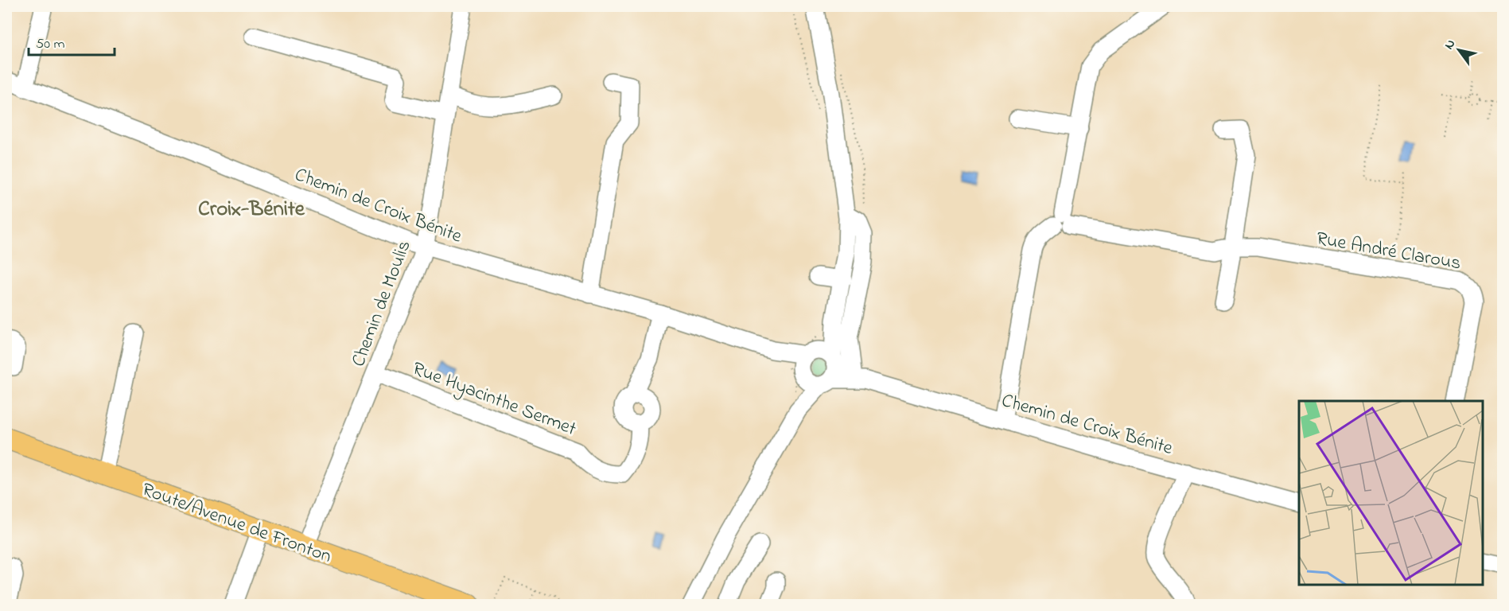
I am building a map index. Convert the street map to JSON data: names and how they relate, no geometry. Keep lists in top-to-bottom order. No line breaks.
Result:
{"streets":{"main road":["Route/Avenue de Fronton"],"street":["Chemin de Croix Bénite","Rue André Clarous","Chemin de Moulis","Rue Hyacinthe Sermet"]},"crossings":[["Chemin de Croix Bénite","Chemin de Moulis"],["Chemin de Croix Bénite","Rue Hyacinthe Sermet"],["Chemin de Moulis","Rue Hyacinthe Sermet"],["Chemin de Moulis","Route/Avenue de Fronton"]],"districts":["Croix-Bénite"],"scale_bar":"50 m","north":"top left"}
